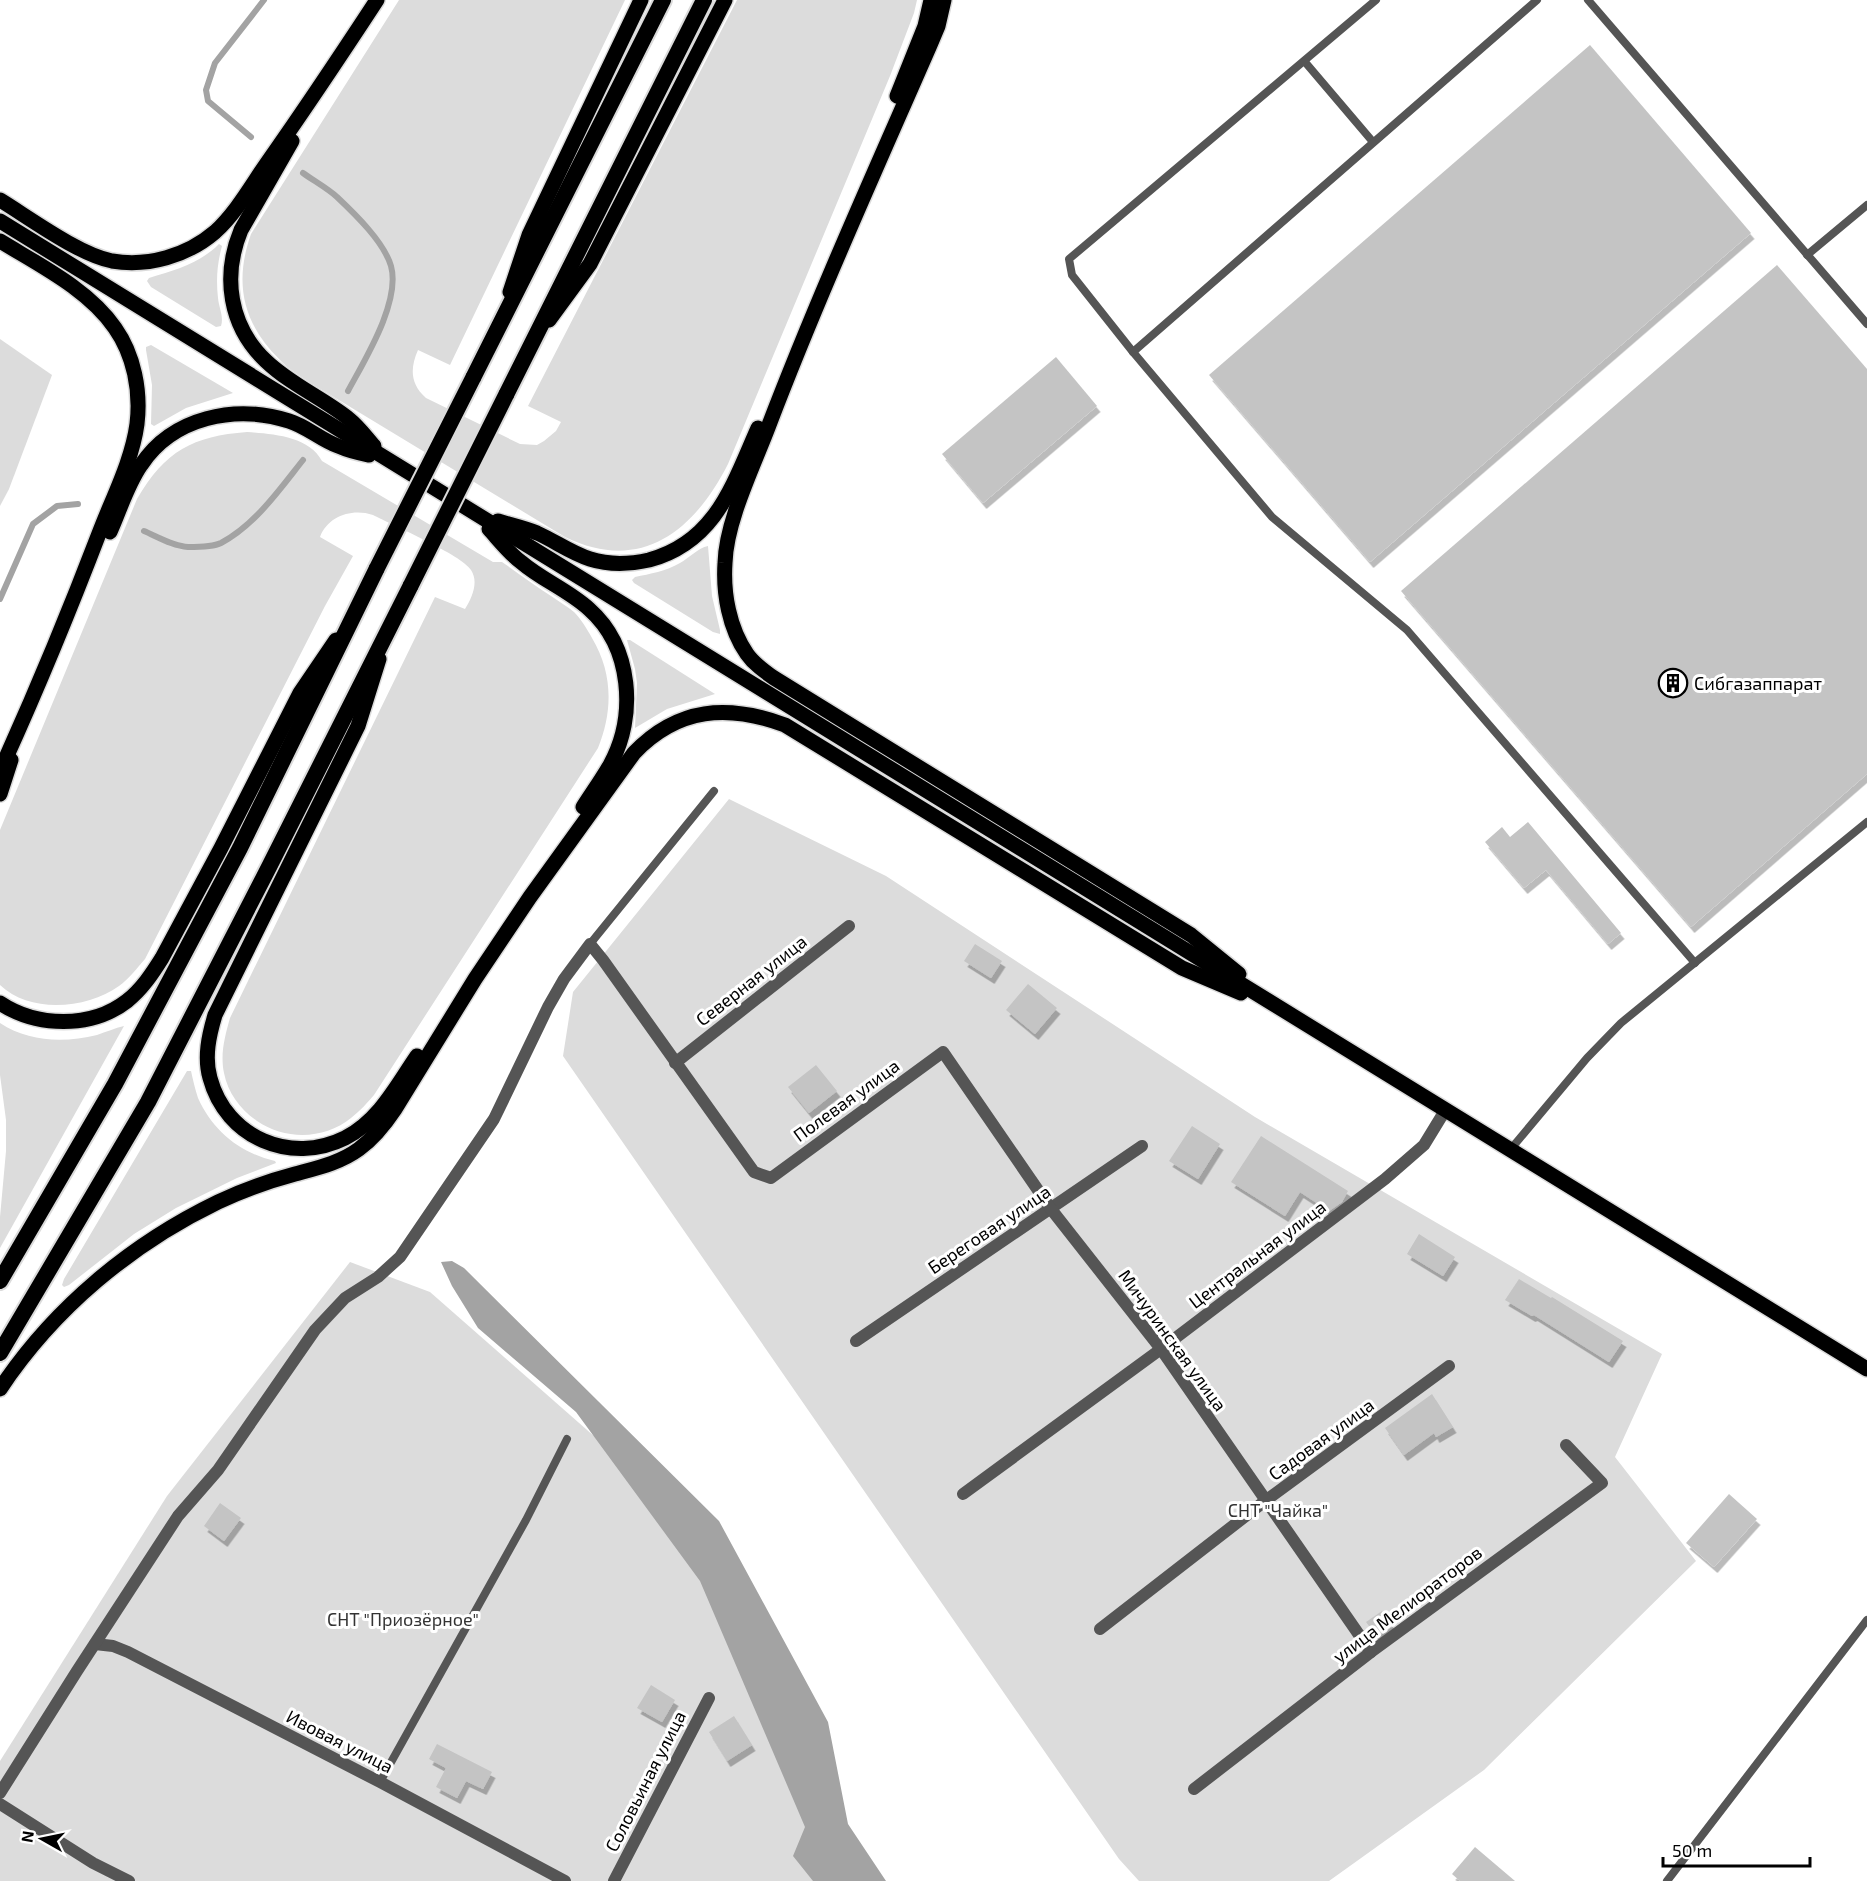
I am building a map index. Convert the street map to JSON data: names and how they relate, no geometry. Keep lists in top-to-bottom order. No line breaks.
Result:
{"streets":{"street":["Северная улица","Полевая улица","Береговая улица","Центральная улица","Мичуринская улица","Садовая улица","улица Мелиораторов","Ивовая улица","Соловьиная улица"]},"crossings":[["Северная улица","Полевая улица"],["Полевая улица","Мичуринская улица"],["Береговая улица","Мичуринская улица"],["Центральная улица","Мичуринская улица"],["Мичуринская улица","Садовая улица"],["Мичуринская улица","улица Мелиораторов"]],"parks":["СНТ \"Чайка\"","СНТ \"Приозёрное\""],"places":{"building":["Сибгазаппарат"]},"scale_bar":"50 m","north":"left"}
